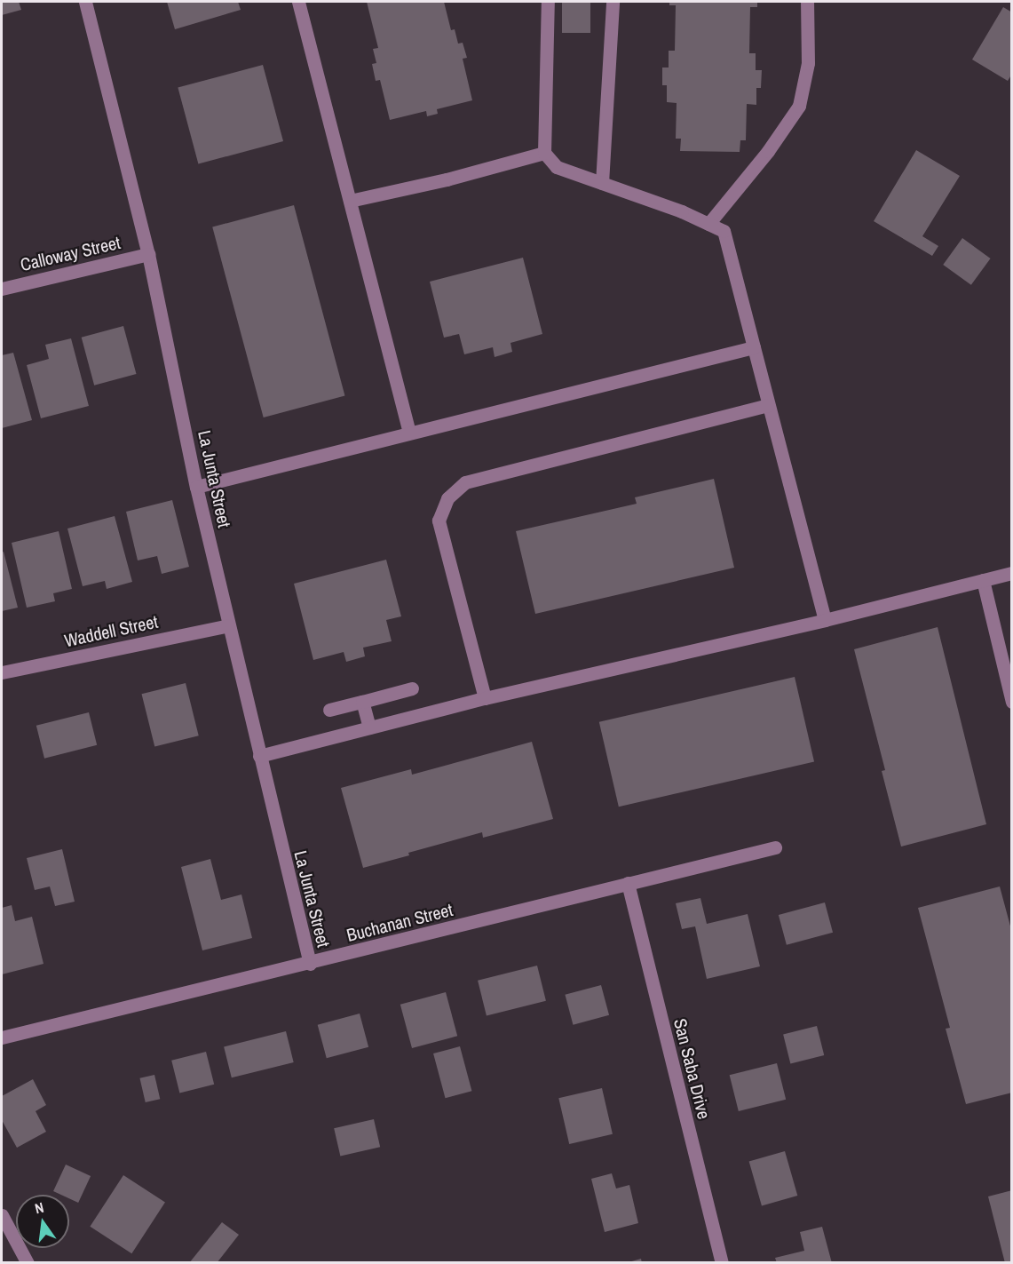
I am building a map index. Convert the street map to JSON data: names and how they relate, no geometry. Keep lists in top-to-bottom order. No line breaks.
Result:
{"streets":{"street":["Calloway Street","La Junta Street","Waddell Street","Buchanan Street","San Saba Drive"]},"crossings":[["Calloway Street","La Junta Street"],["La Junta Street","Waddell Street"],["La Junta Street","Buchanan Street"],["Buchanan Street","San Saba Drive"]],"north":"top"}
